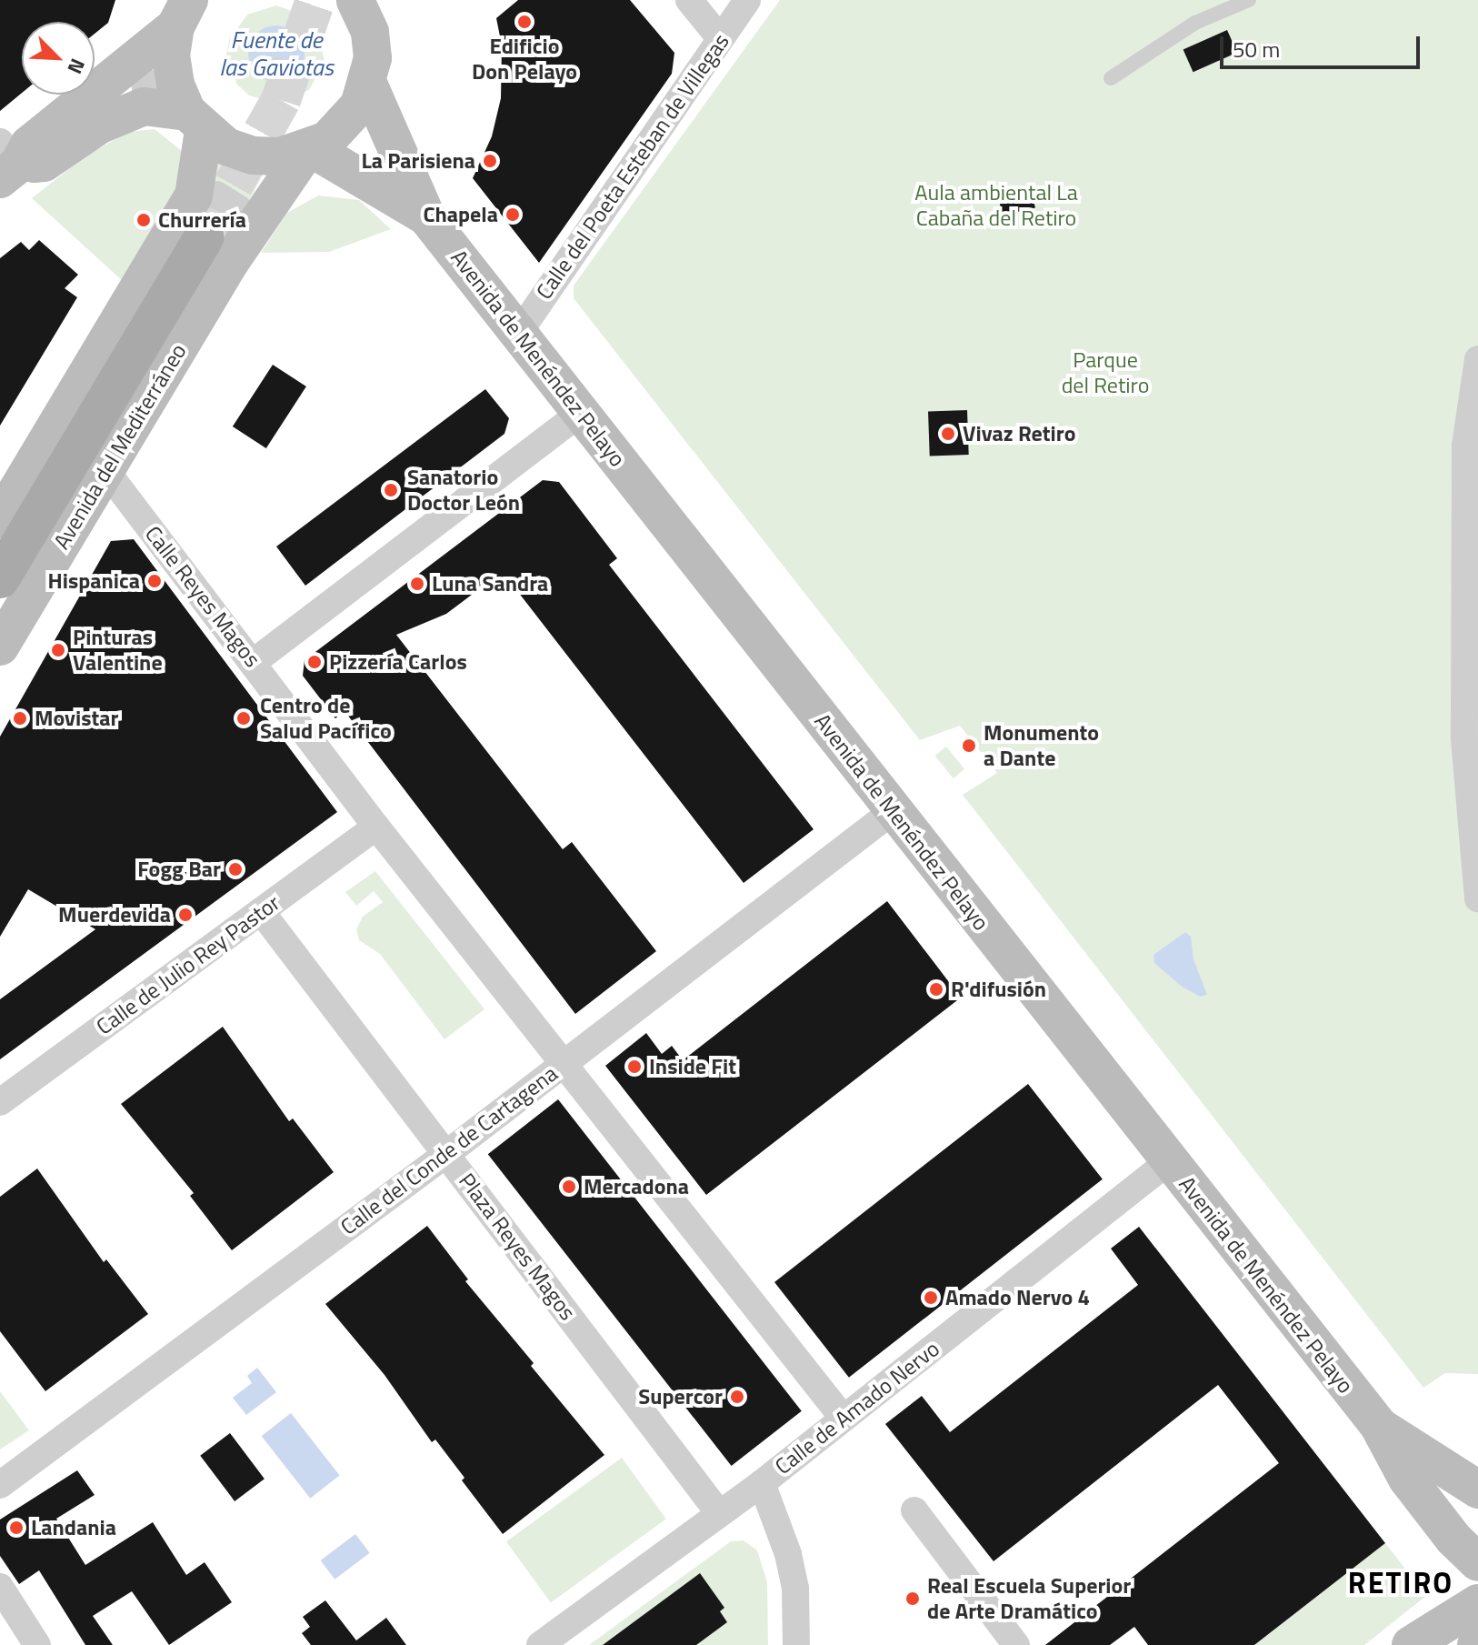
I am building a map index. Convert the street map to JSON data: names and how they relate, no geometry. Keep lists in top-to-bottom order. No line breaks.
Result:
{"streets":{"main road":["Avenida de Menéndez Pelayo","Avenida del Mediterráneo"],"street":["Calle del Poeta Esteban de Villegas","Calle Reyes Magos","Calle de Julio Rey Pastor","Calle del Conde de Cartagena","Plaza Reyes Magos","Calle de Amado Nervo"]},"crossings":[["Calle del Poeta Esteban de Villegas","Avenida de Menéndez Pelayo"],["Avenida de Menéndez Pelayo","Avenida del Mediterráneo"],["Avenida de Menéndez Pelayo","Calle del Conde de Cartagena"],["Avenida de Menéndez Pelayo","Calle de Amado Nervo"],["Avenida del Mediterráneo","Calle Reyes Magos"],["Calle Reyes Magos","Calle de Julio Rey Pastor"],["Calle de Julio Rey Pastor","Plaza Reyes Magos"],["Calle del Conde de Cartagena","Plaza Reyes Magos"],["Plaza Reyes Magos","Calle de Amado Nervo"]],"districts":["RETIRO"],"water":["Fuente de las Gaviotas"],"parks":["Aula ambiental La Cabaña del Retiro","Parque del Retiro"],"places":["Edificio Don Pelayo","La Parisiena","Chapela","Churrería","Vivaz Retiro","Sanatorio Doctor León","Hispanica","Luna Sandra","Pinturas Valentine","Pizzería Carlos","Movistar","Centro de Salud Pacífico","Monumento a Dante","Fogg Bar","Muerdevida","R'difusión","Inside Fit","Mercadona","Amado Nervo 4","Supercor","Landania","Real Escuela Superior de Arte Dramático"],"scale_bar":"50 m","north":"bottom right"}
